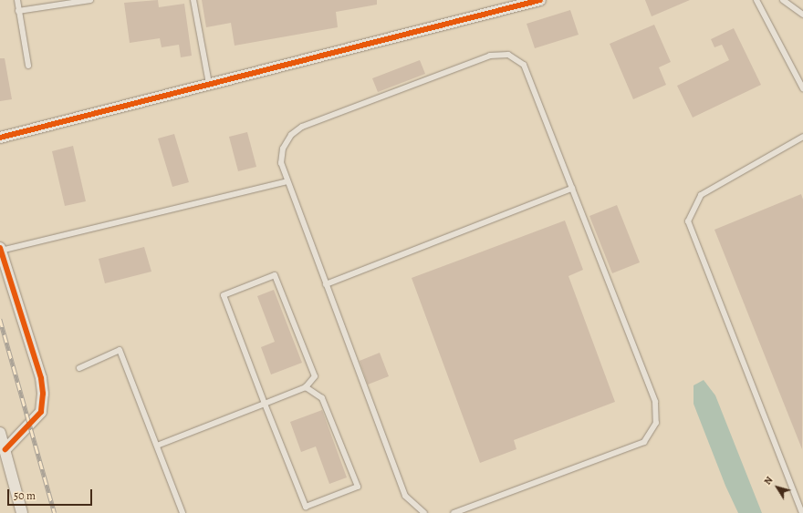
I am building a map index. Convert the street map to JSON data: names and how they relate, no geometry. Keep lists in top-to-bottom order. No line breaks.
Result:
{"scale_bar":"50 m","north":"top left"}
